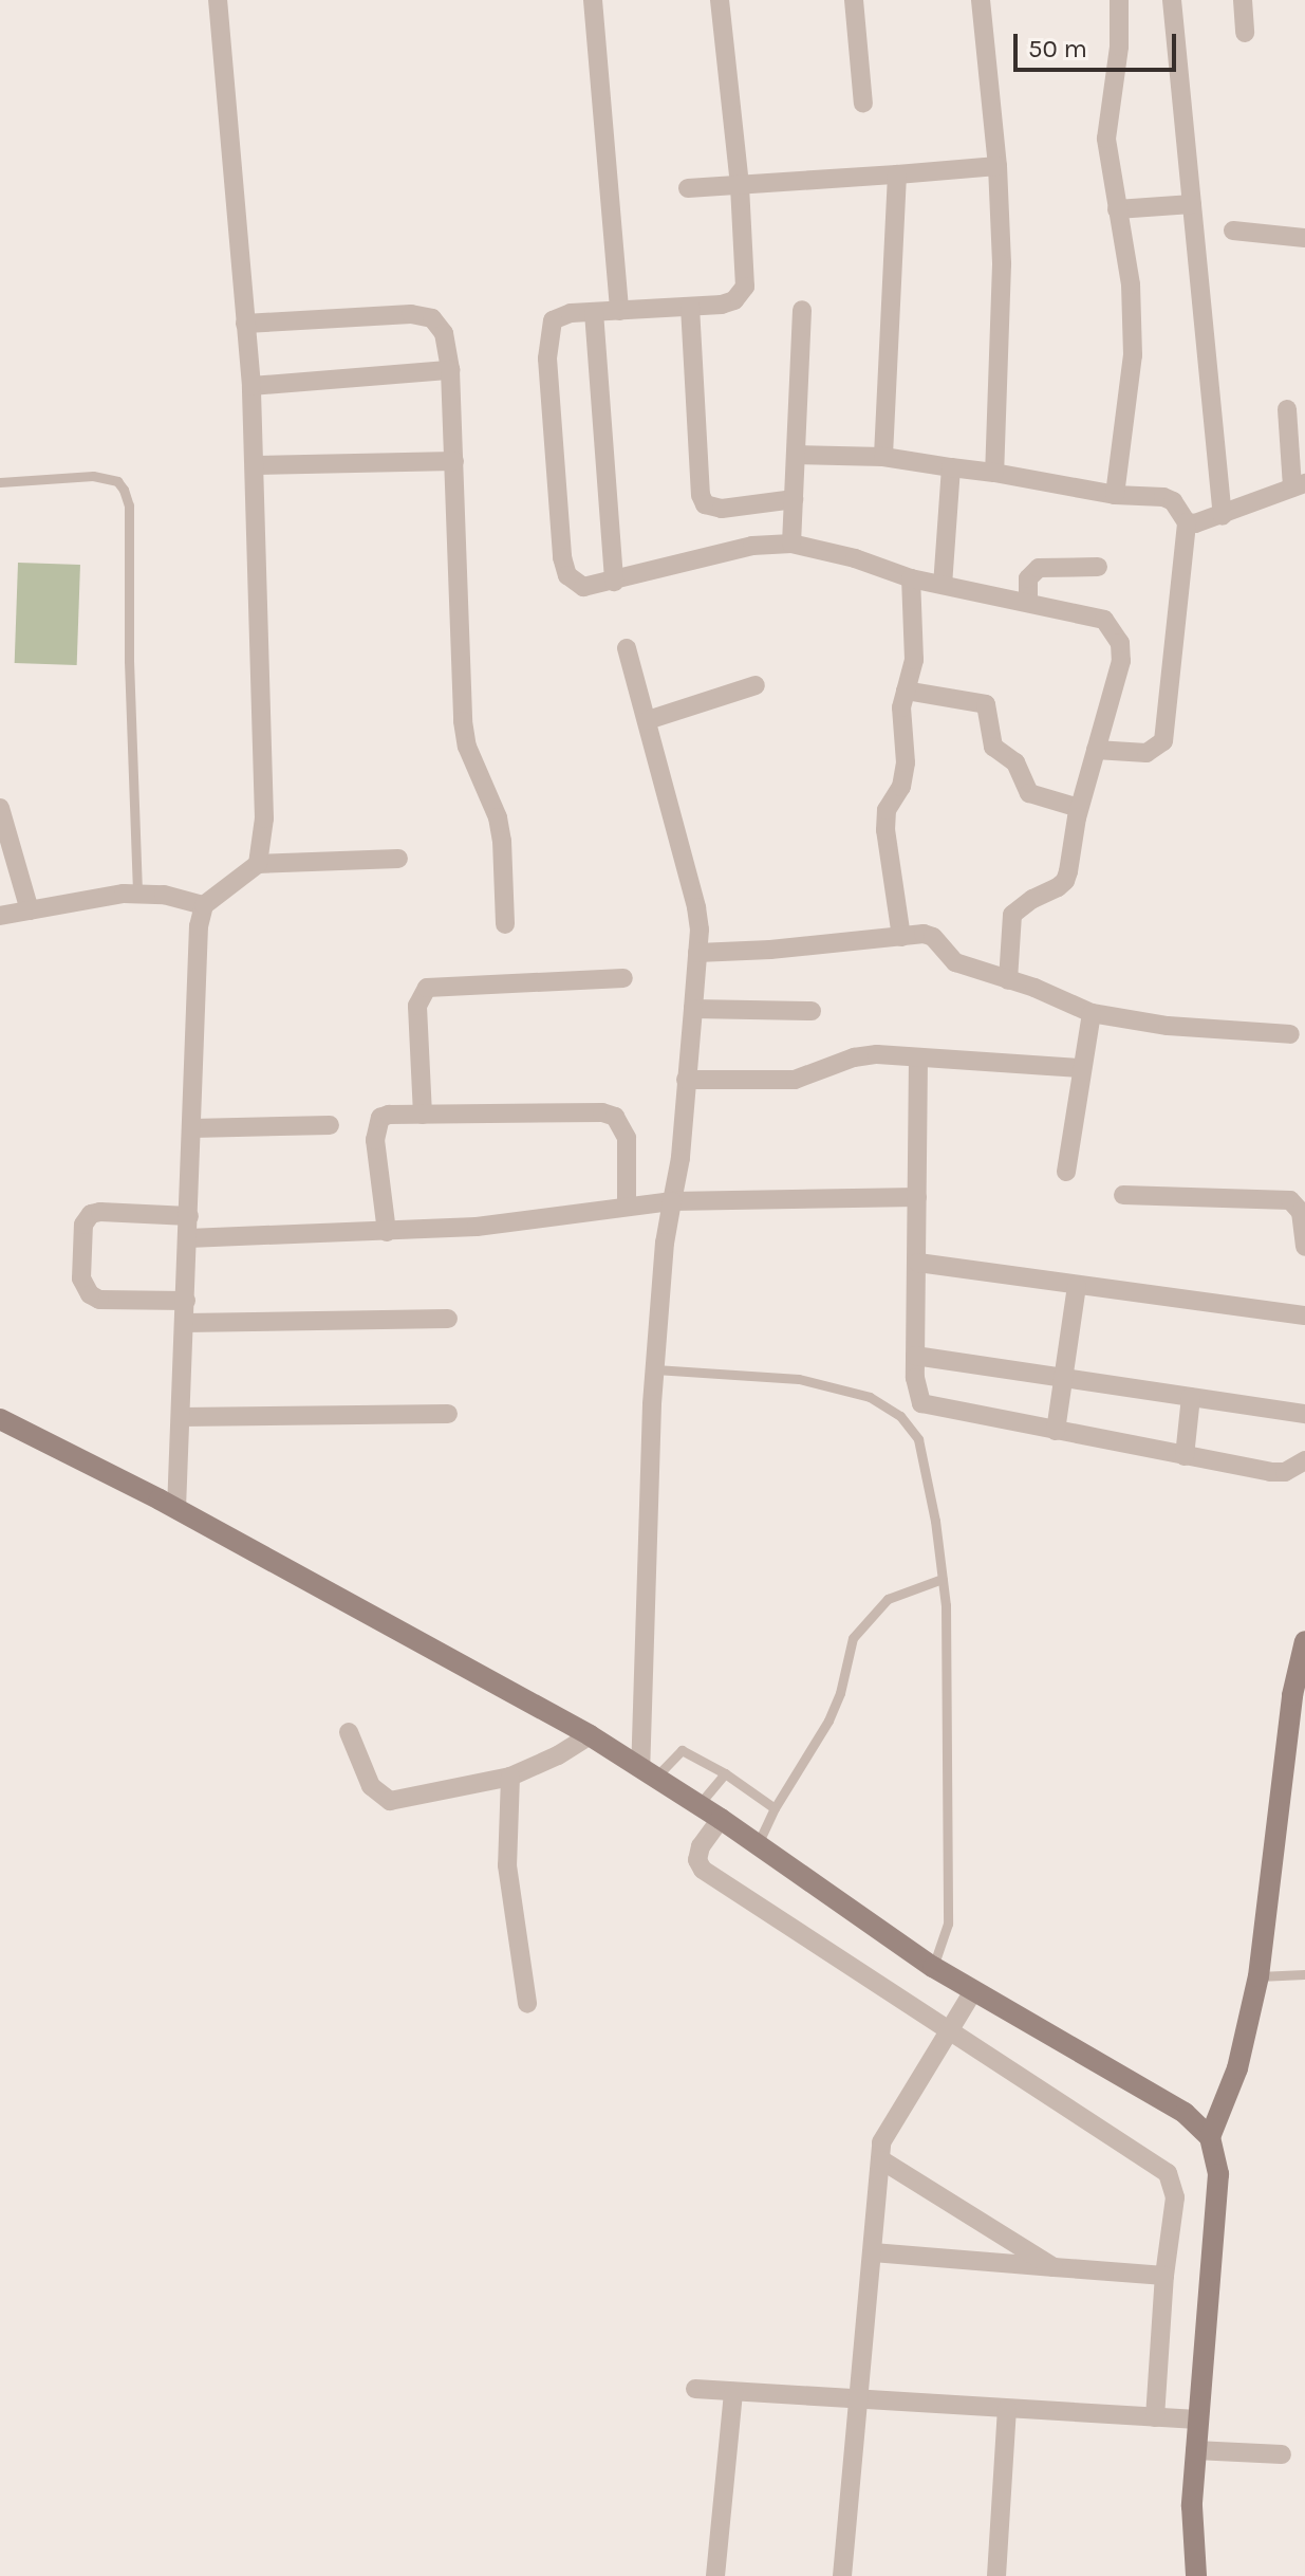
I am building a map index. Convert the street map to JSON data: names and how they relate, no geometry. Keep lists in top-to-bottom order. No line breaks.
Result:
{"scale_bar":"50 m"}
